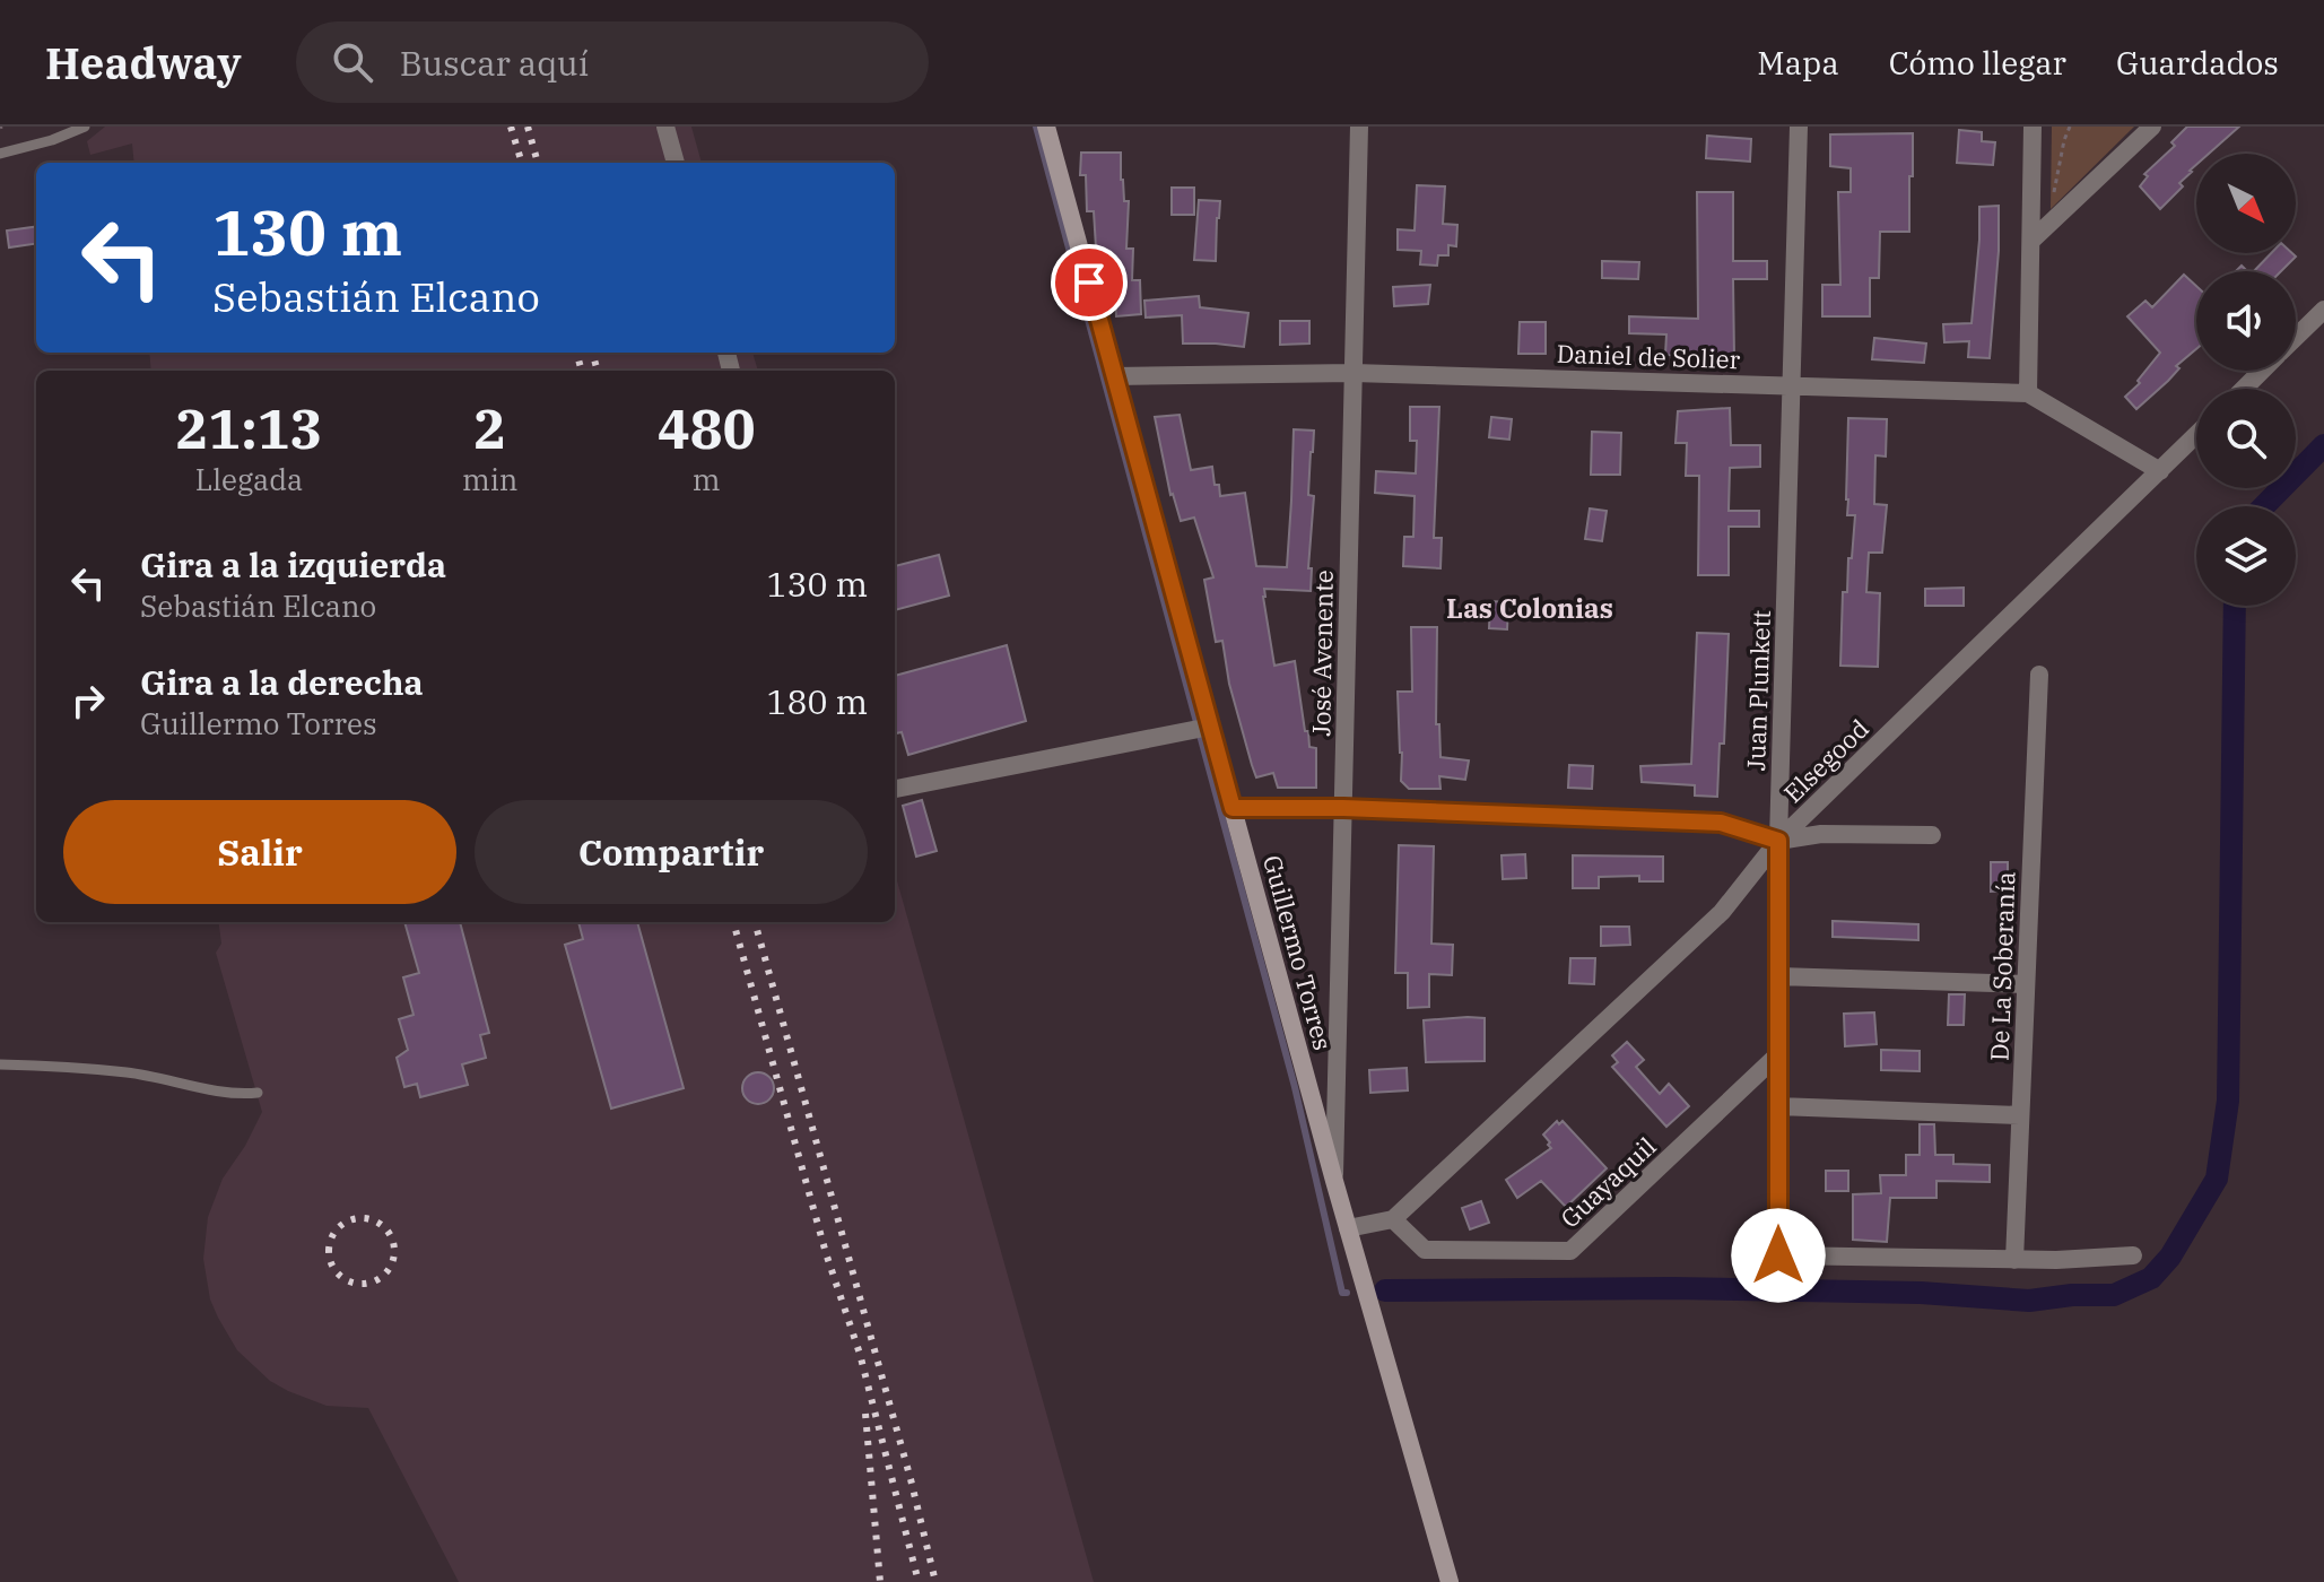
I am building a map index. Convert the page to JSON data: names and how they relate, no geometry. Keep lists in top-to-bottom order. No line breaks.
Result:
{"streets":{"main road":["Guillermo Torres"],"street":["Daniel de Solier","José Avenente","Juan Plunkett","Elsegood","De La Soberanía","Guayaquil"]},"crossings":[["Daniel de Solier","José Avenente"],["Daniel de Solier","Juan Plunkett"],["Daniel de Solier","Elsegood"],["Daniel de Solier","Guillermo Torres"],["José Avenente","Guillermo Torres"],["Juan Plunkett","Elsegood"],["Juan Plunkett","De La Soberanía"],["Juan Plunkett","Guayaquil"],["Elsegood","Guayaquil"]],"districts":["Las Colonias"],"north":"bottom right","page":{"header":"Headway","search":"Buscar aquí","nav":["Mapa","Cómo llegar","Guardados"],"turn":["130 m","Sebastián Elcano"],"eta":["21:13","Llegada","2","min","480","m"],"list":[{"name":"Gira a la izquierda","note":"Sebastián Elcano","value":"130 m"},{"name":"Gira a la derecha","note":"Guillermo Torres","value":"180 m"}],"buttons":["Salir","Compartir"]}}
